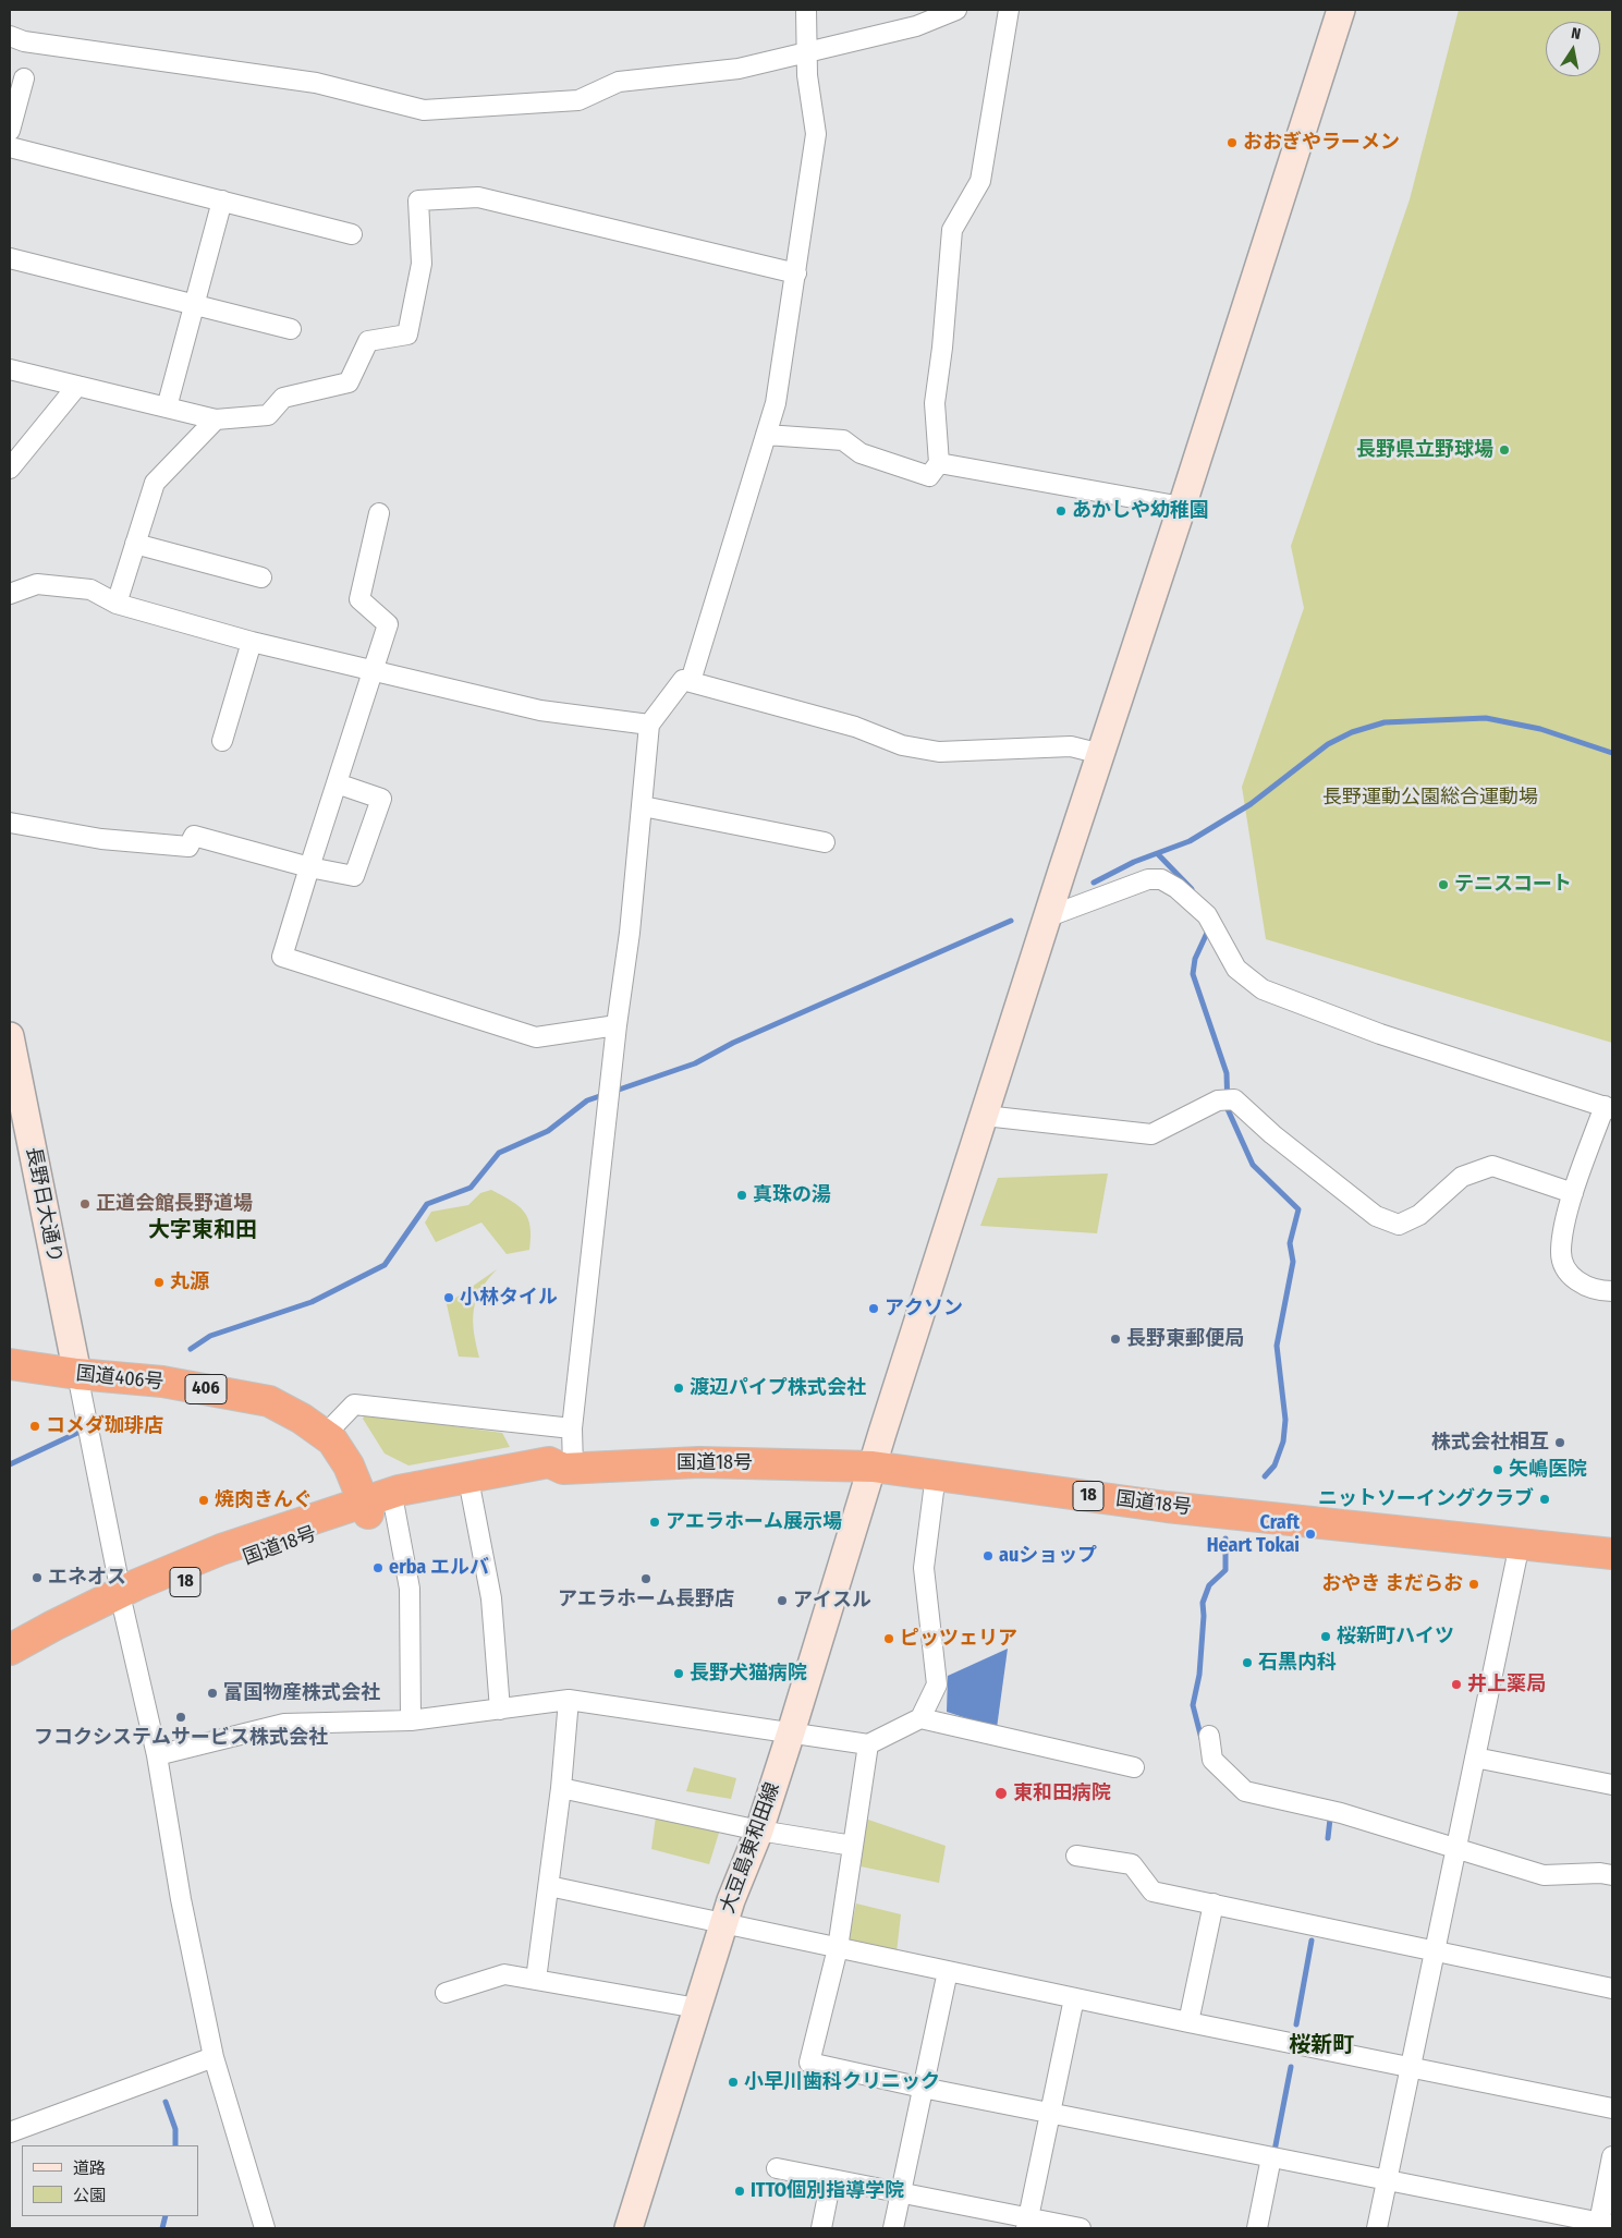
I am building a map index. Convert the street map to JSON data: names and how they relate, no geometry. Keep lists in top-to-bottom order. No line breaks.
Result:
{"streets":{"highway":["国道406号","406","国道18号","18"],"street":["長野日大通り","大豆島東和田線"]},"crossings":[["長野日大通り","国道406号"],["国道406号","国道18号"],["国道18号","大豆島東和田線"]],"districts":["大字東和田","桜新町"],"parks":["長野運動公園総合運動場"],"places":["おおぎやラーメン","長野県立野球場","あかしや幼稚園","テニスコート","真珠の湯","正道会館長野道場","丸源","小林タイル","アクソン","長野東郵便局","渡辺パイプ株式会社","コメダ珈琲店","株式会社相互","矢嶋医院","ニットソーイングクラブ","焼肉きんぐ","アエラホーム展示場","Craft Heart Tokai","auショップ","erba エルバ","エネオス","アエラホーム長野店","おやき まだらお","アイスル","桜新町ハイツ","ピッツェリア","石黒内科","長野犬猫病院","井上薬局","富国物産株式会社","フコクシステムサービス株式会社","東和田病院","小早川歯科クリニック","ITTO個別指導学院"],"legend":["道路","公園"],"north":"top"}
